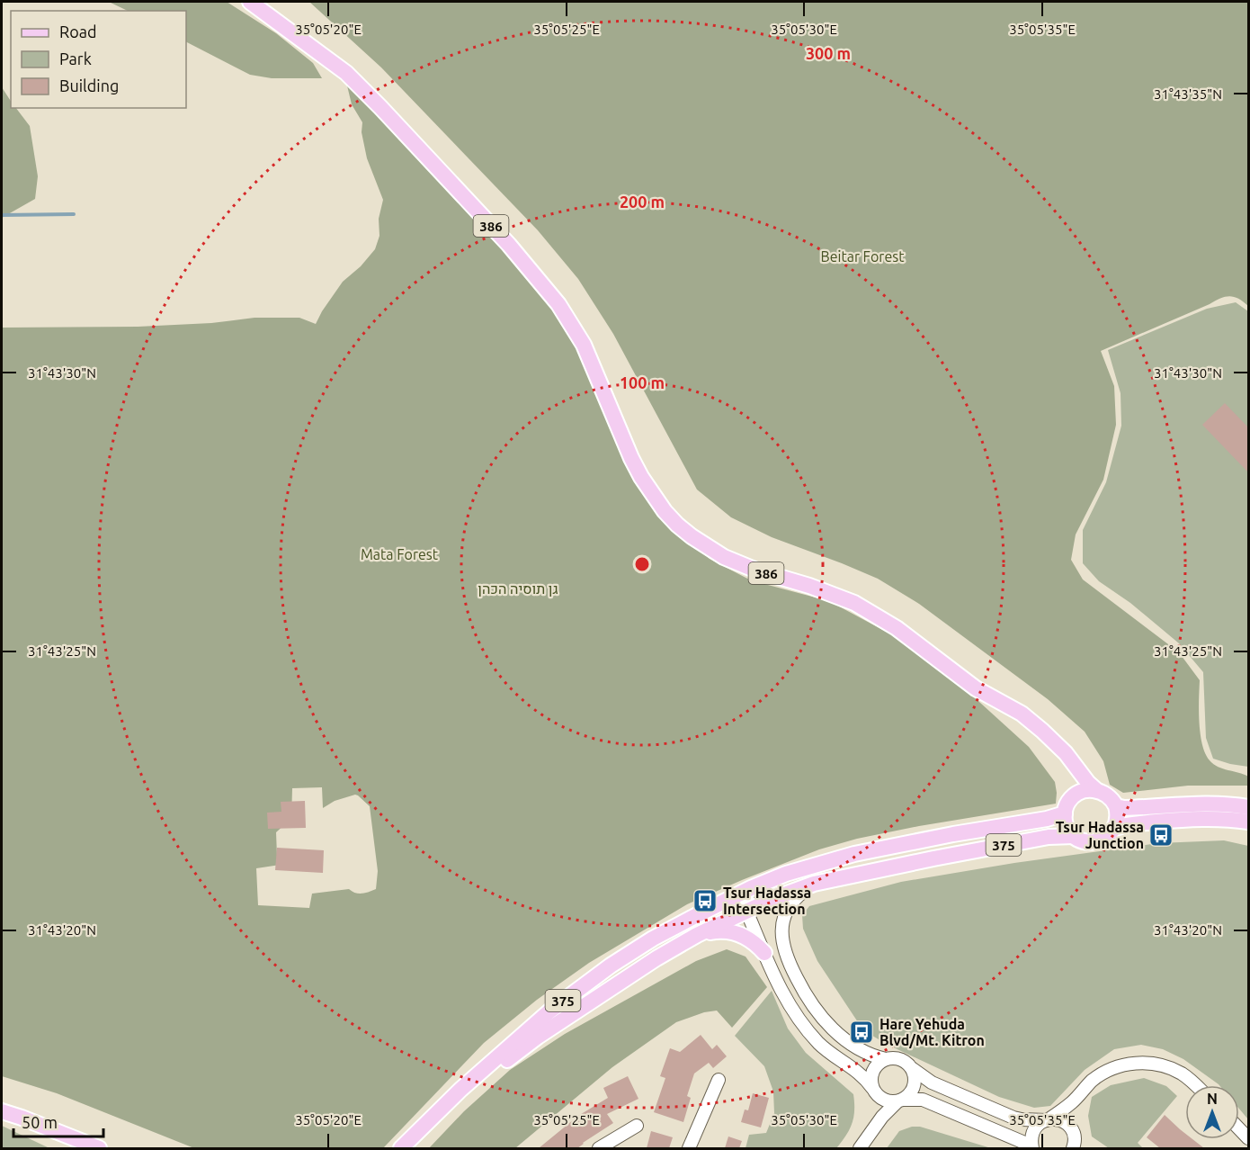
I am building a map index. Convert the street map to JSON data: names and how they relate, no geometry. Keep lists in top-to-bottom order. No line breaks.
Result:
{"streets":{"main road":["386","375"]},"crossings":[["386","375"]],"parks":["Beitar Forest","Mata Forest","גן תוסיה הכהן"],"places":{"bus stop":["Tsur Hadassa Junction","Tsur Hadassa Intersection","Hare Yehuda Blvd/Mt. Kitron"]},"legend":["Road","Park","Building"],"scale_bar":"50 m","north":"top","coordinates":["35°05'20\"E","35°05'25\"E","35°05'30\"E","35°05'35\"E","31°43'35\"N","31°43'30\"N","31°43'25\"N","31°43'20\"N"],"rings":["300 m","200 m","100 m"]}
